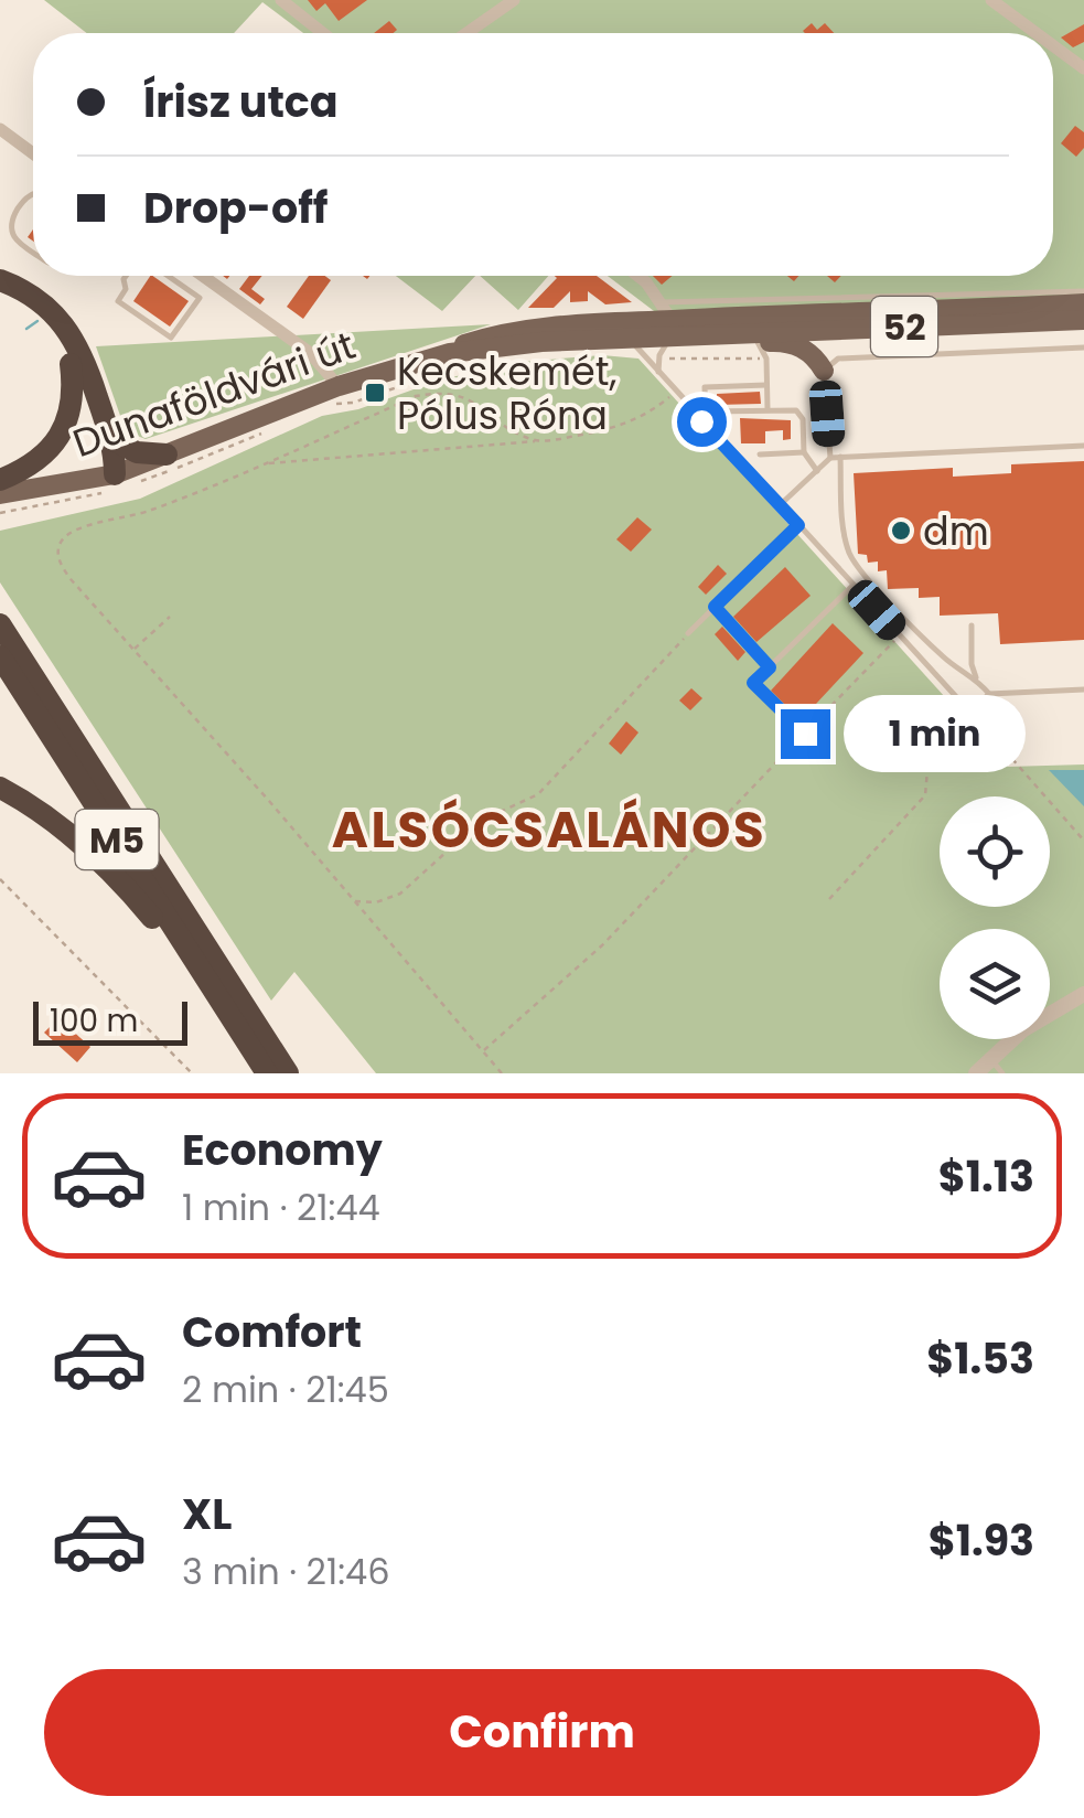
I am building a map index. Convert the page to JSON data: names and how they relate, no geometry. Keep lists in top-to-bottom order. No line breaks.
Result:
{"streets":{"highway":["M5"],"main road":["52","Dunaföldvári út"]},"districts":["ALSÓCSALÁNOS"],"places":{"transit":["Kecskemét, Pólus Róna"],"other":["dm"]},"scale_bar":"100 m","page":{"banner":["Írisz utca","Drop-off"],"bubble":"1 min","scale":"100 m","list":[{"name":"Economy","note":"1 min · 21:44","value":"$1.13"},{"name":"Comfort","note":"2 min · 21:45","value":"$1.53"},{"name":"XL","note":"3 min · 21:46","value":"$1.93"}],"buttons":"Confirm"}}
